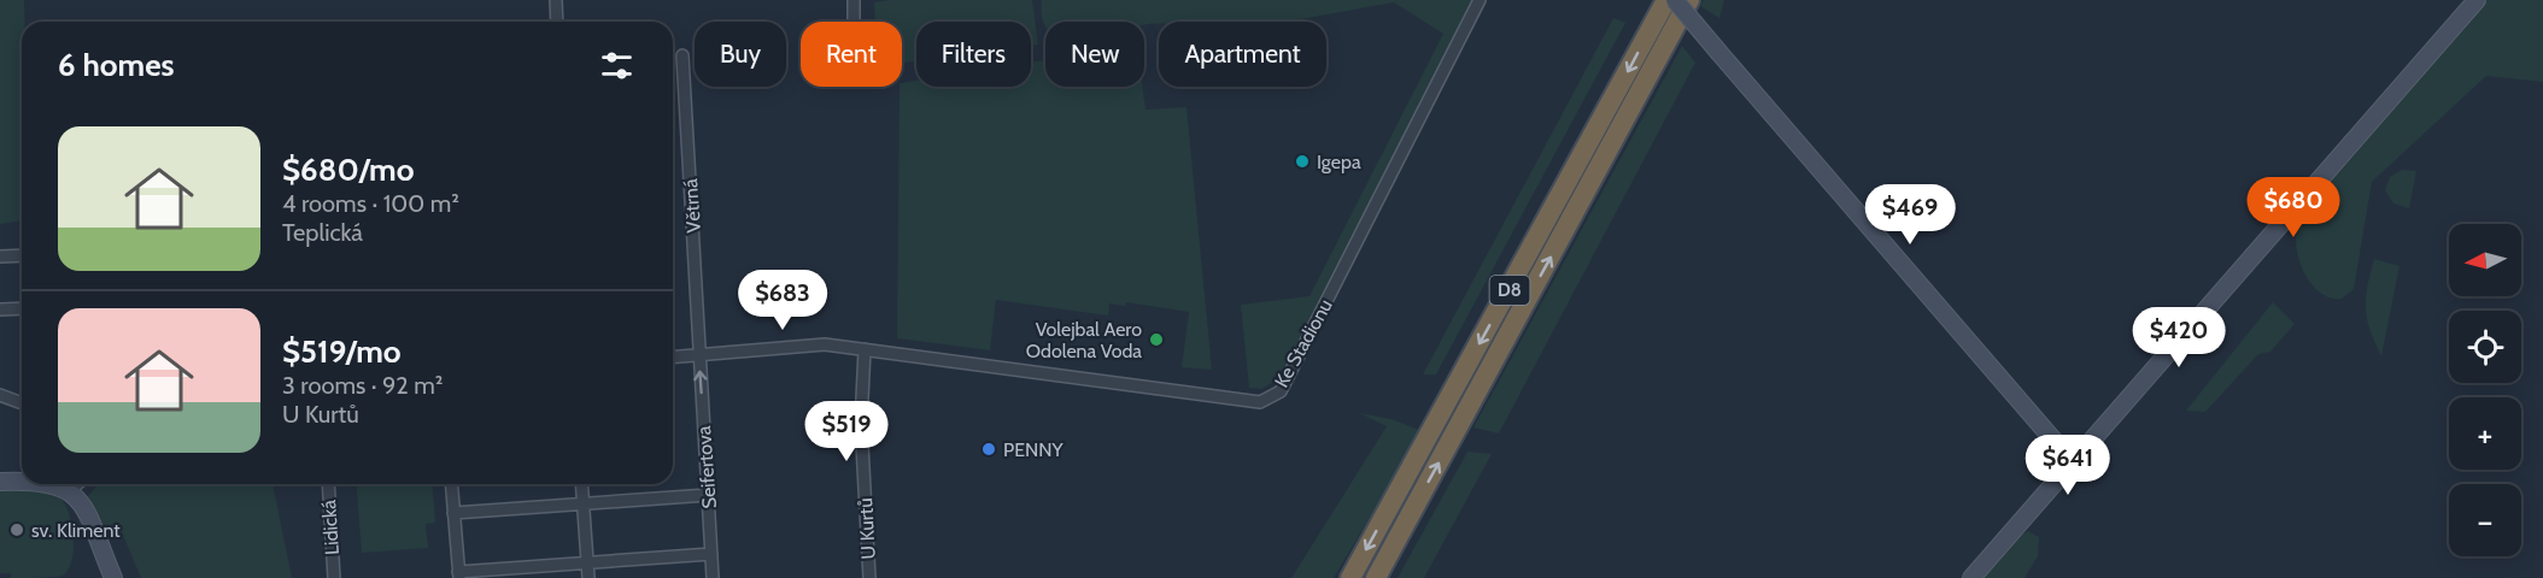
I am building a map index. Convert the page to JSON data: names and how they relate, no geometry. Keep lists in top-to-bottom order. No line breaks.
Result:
{"streets":{"highway":["D8"],"street":["Větrná","Ke Stadionu","Seifertova","Lidická","U Kurtů"]},"crossings":[["Větrná","Ke Stadionu"],["Větrná","Seifertova"],["Ke Stadionu","Seifertova"],["Ke Stadionu","U Kurtů"]],"one_way":["Seifertova"],"places":["Igepa","Volejbal Aero Odolena Voda","PENNY","sv. Kliment"],"north":"left","page":{"chip":["Buy","Rent","Filters","New","Apartment"],"heading":"6 homes","list":[{"name":"$680/mo","note":"4 rooms · 100 m² · Teplická"},{"name":"$519/mo","note":"3 rooms · 92 m² · U Kurtů"}],"price":["$680","$469","$683","$420","$519","$641"],"map_buttons":["+","−"]}}
